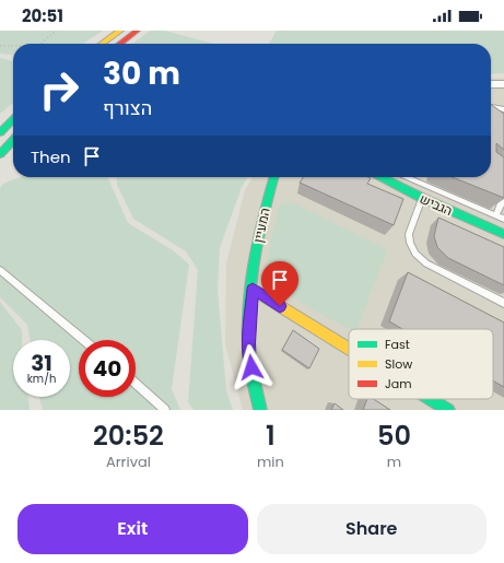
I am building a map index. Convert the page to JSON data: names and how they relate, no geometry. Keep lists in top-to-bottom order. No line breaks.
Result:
{"streets":{"street":["הגביש","המעיין"]},"legend":["Fast","Slow","Jam"],"page":{"status":"20:51","turn":["30 m","הצורף"],"then":"Then","speed":"31 km/h","limit":"40","eta":["20:52","Arrival","1","min","50","m"],"buttons":["Exit","Share"]}}
